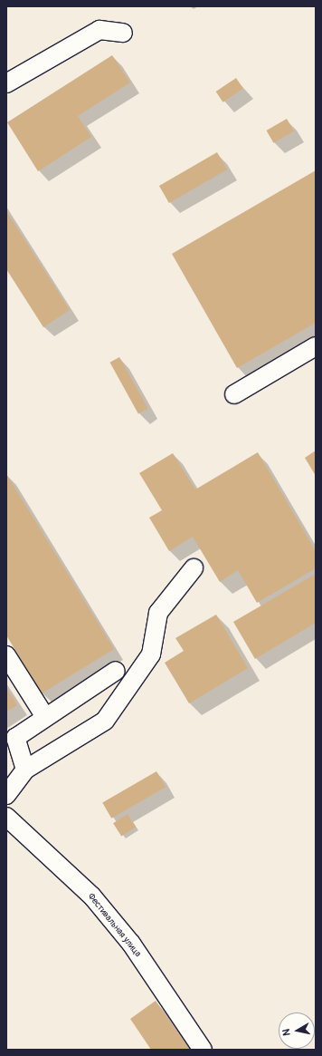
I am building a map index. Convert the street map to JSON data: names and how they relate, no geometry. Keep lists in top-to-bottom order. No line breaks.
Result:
{"streets":{"lane":["Фестивальная улица"]},"north":"left"}
